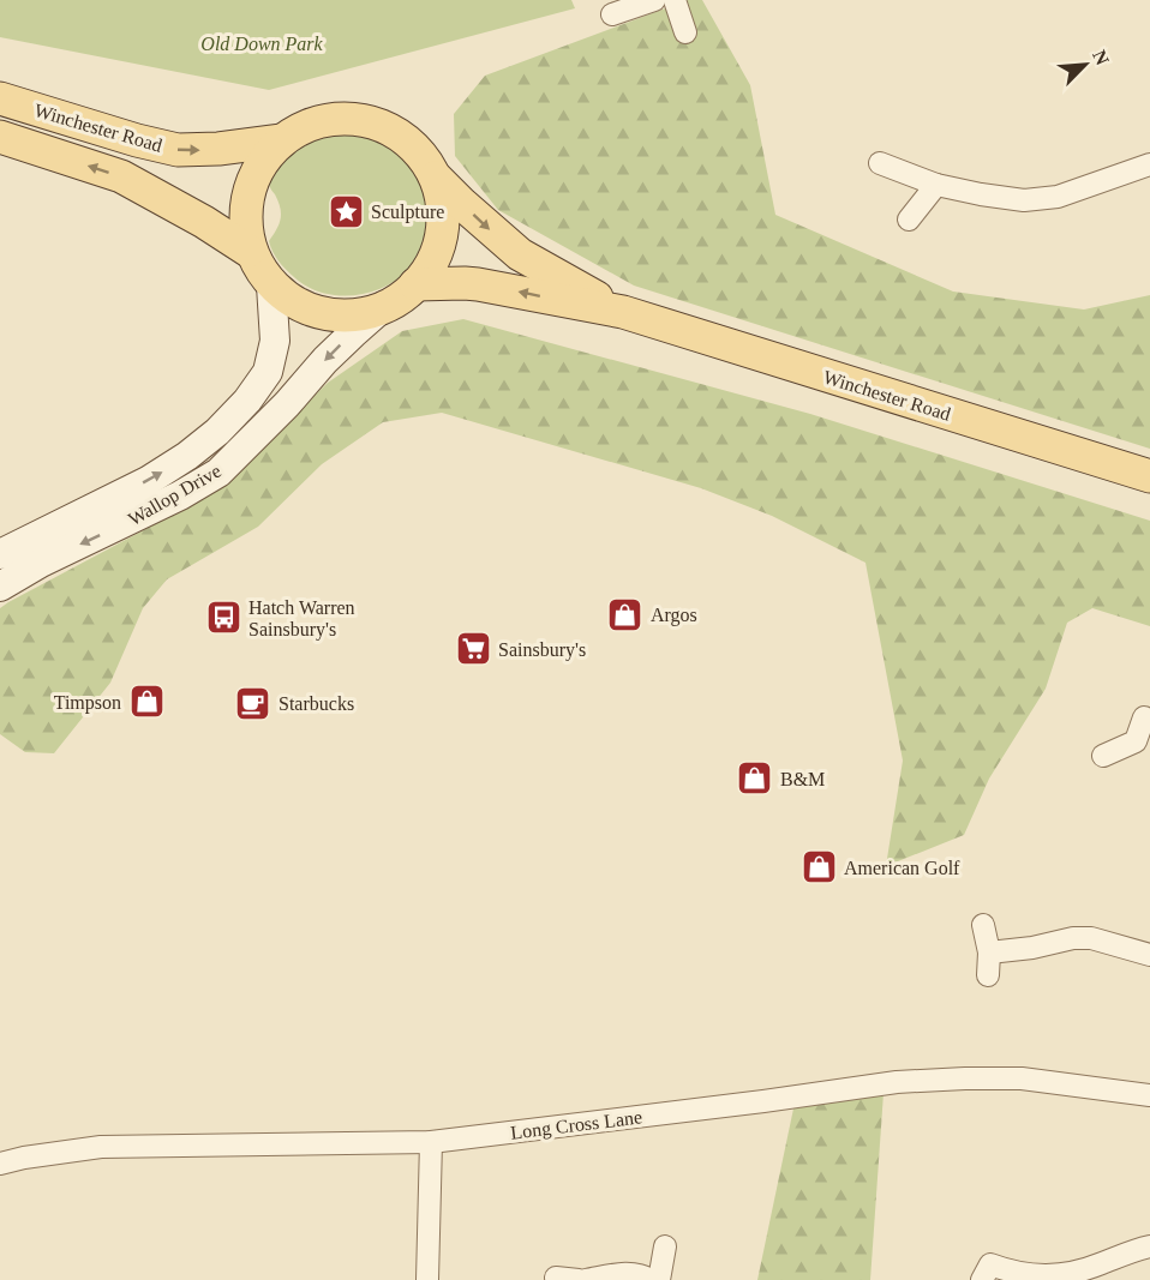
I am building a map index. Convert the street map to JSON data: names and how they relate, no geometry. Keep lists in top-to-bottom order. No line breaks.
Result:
{"streets":{"main road":["Winchester Road"],"street":["Wallop Drive","Long Cross Lane"]},"crossings":[["Winchester Road","Wallop Drive"]],"parks":["Old Down Park"],"places":{"place":["Sculpture"],"shop":["Argos","Timpson","B&M","American Golf"],"bus stop":["Hatch Warren Sainsbury's"],"supermarket":["Sainsbury's"],"cafe":["Starbucks"]},"north":"top right"}
